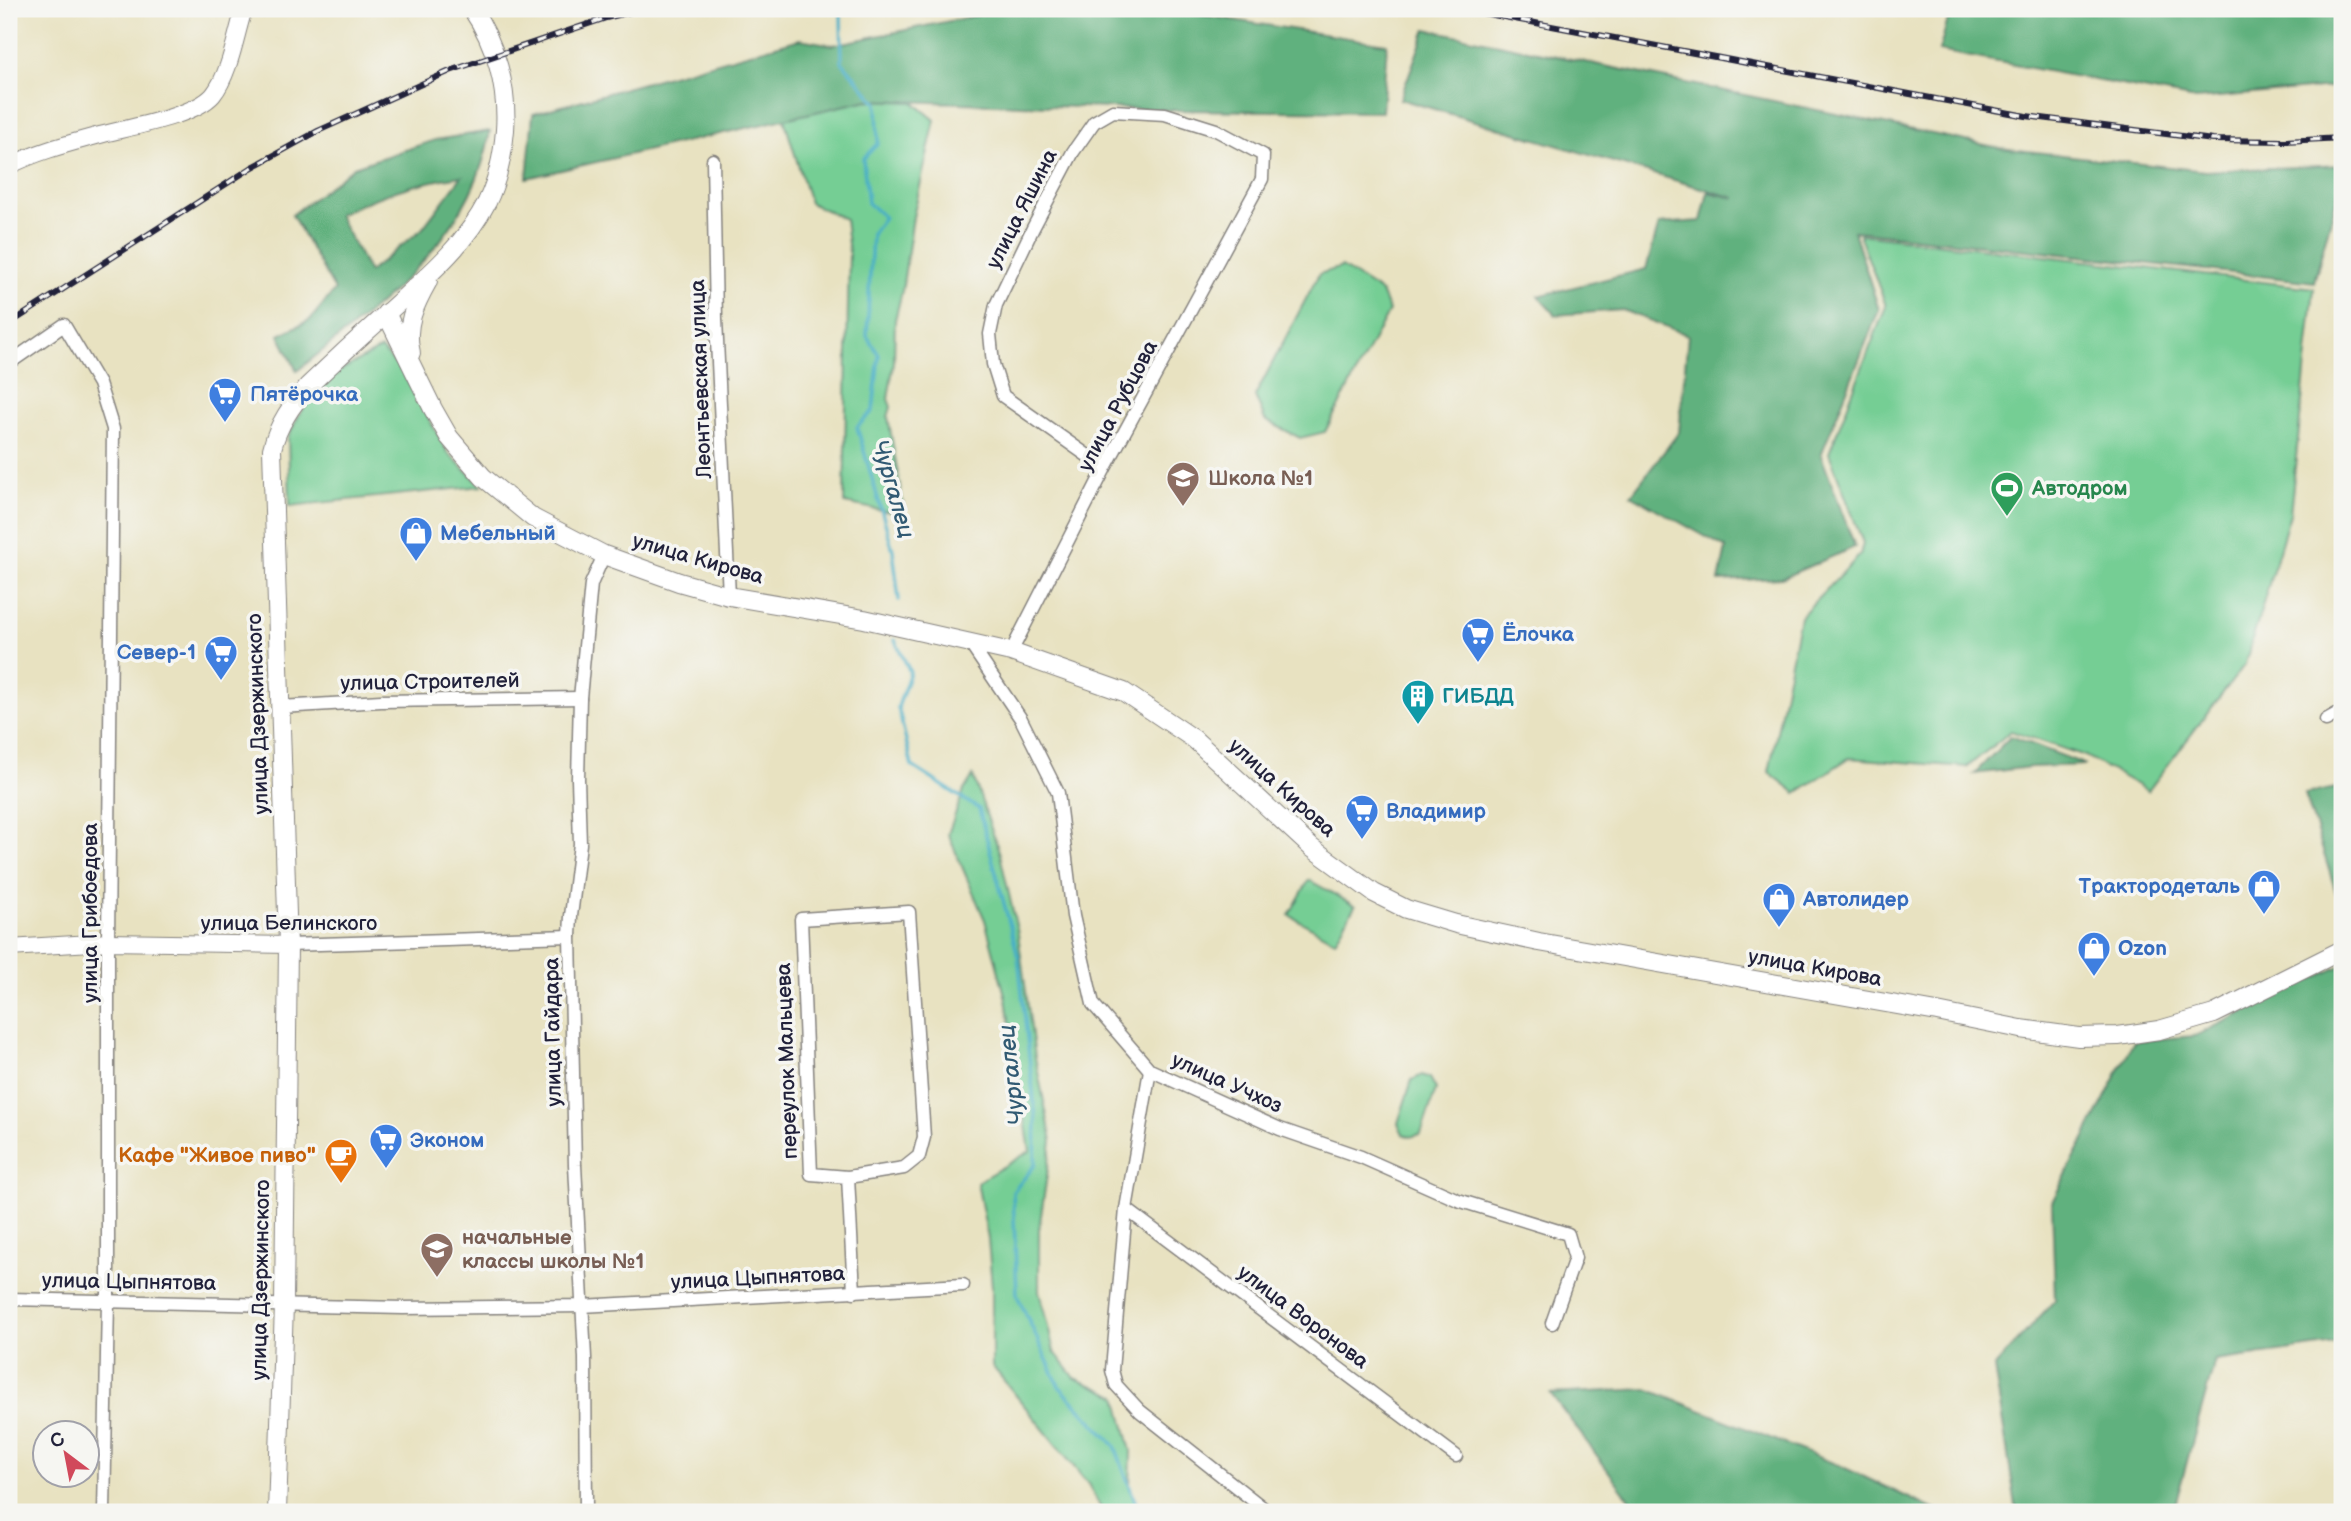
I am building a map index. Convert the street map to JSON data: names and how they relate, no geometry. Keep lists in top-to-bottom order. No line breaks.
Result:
{"streets":{"main road":["улица Кирова","улица Дзержинского"],"street":["улица Яшина","Леонтьевская улица","улица Рубцова","улица Строителей","улица Грибоедова","улица Белинского","улица Гайдара","переулок Мальцева","улица Учхоз","улица Цыпнятова","улица Воронова"]},"crossings":[["улица Яшина","улица Рубцова"],["Леонтьевская улица","улица Кирова"],["улица Рубцова","улица Кирова"],["улица Кирова","улица Дзержинского"],["улица Кирова","улица Гайдара"],["улица Кирова","улица Учхоз"],["улица Строителей","улица Дзержинского"],["улица Строителей","улица Гайдара"],["улица Дзержинского","улица Белинского"],["улица Дзержинского","улица Цыпнятова"],["улица Грибоедова","улица Белинского"],["улица Грибоедова","улица Цыпнятова"],["улица Белинского","улица Гайдара"],["улица Гайдара","улица Цыпнятова"]],"water":["Чургалец"],"places":{"supermarket":["Пятёрочка","Ёлочка","Север-1","Владимир","Эконом"],"school or university":["Школа №1","начальные классы школы №1"],"sports":["Автодром"],"shop":["Мебельный","Трактородеталь","Автолидер","Ozon"],"building":["ГИБДД"],"cafe":["Кафе \"Живое пиво\""]},"north":"top left"}
